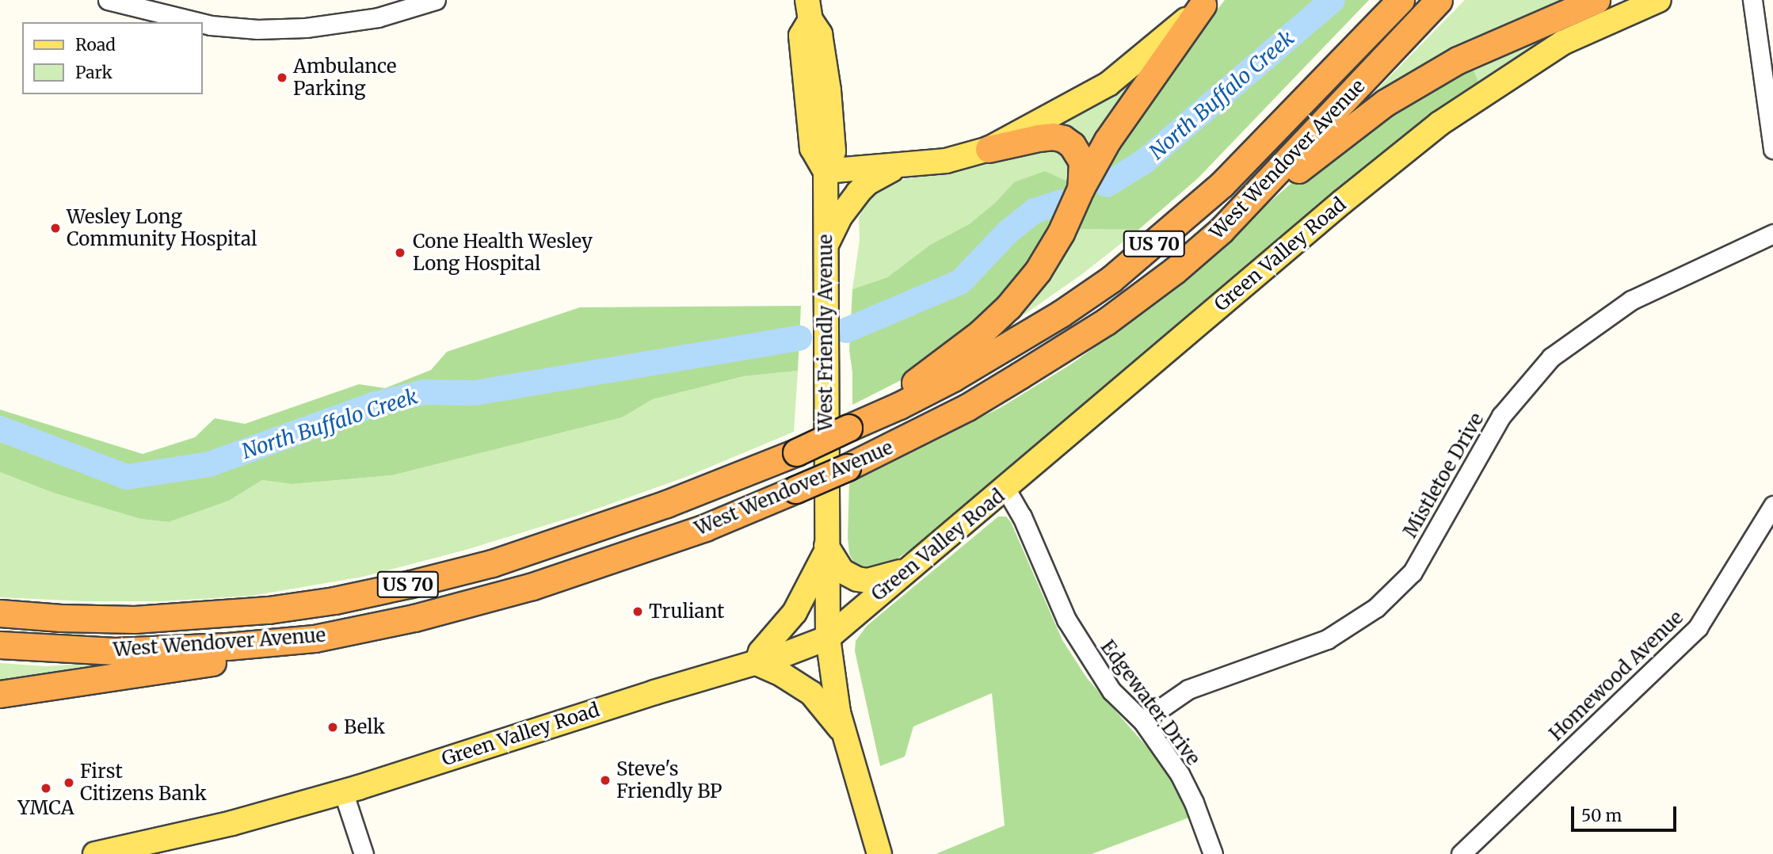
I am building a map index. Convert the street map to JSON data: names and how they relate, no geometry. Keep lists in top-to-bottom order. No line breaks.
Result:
{"streets":{"highway":["West Wendover Avenue","US 70"],"main road":["Green Valley Road","West Friendly Avenue"],"street":["Mistletoe Drive","Homewood Avenue","Edgewater Drive"]},"crossings":[["Green Valley Road","West Friendly Avenue"],["Green Valley Road","Edgewater Drive"],["Mistletoe Drive","Edgewater Drive"]],"water":["North Buffalo Creek"],"places":["Ambulance Parking","Wesley Long Community Hospital","Cone Health Wesley Long Hospital","Truliant","Belk","Steve's Friendly BP","First Citizens Bank","YMCA"],"legend":["Road","Park"],"scale_bar":"50 m"}
